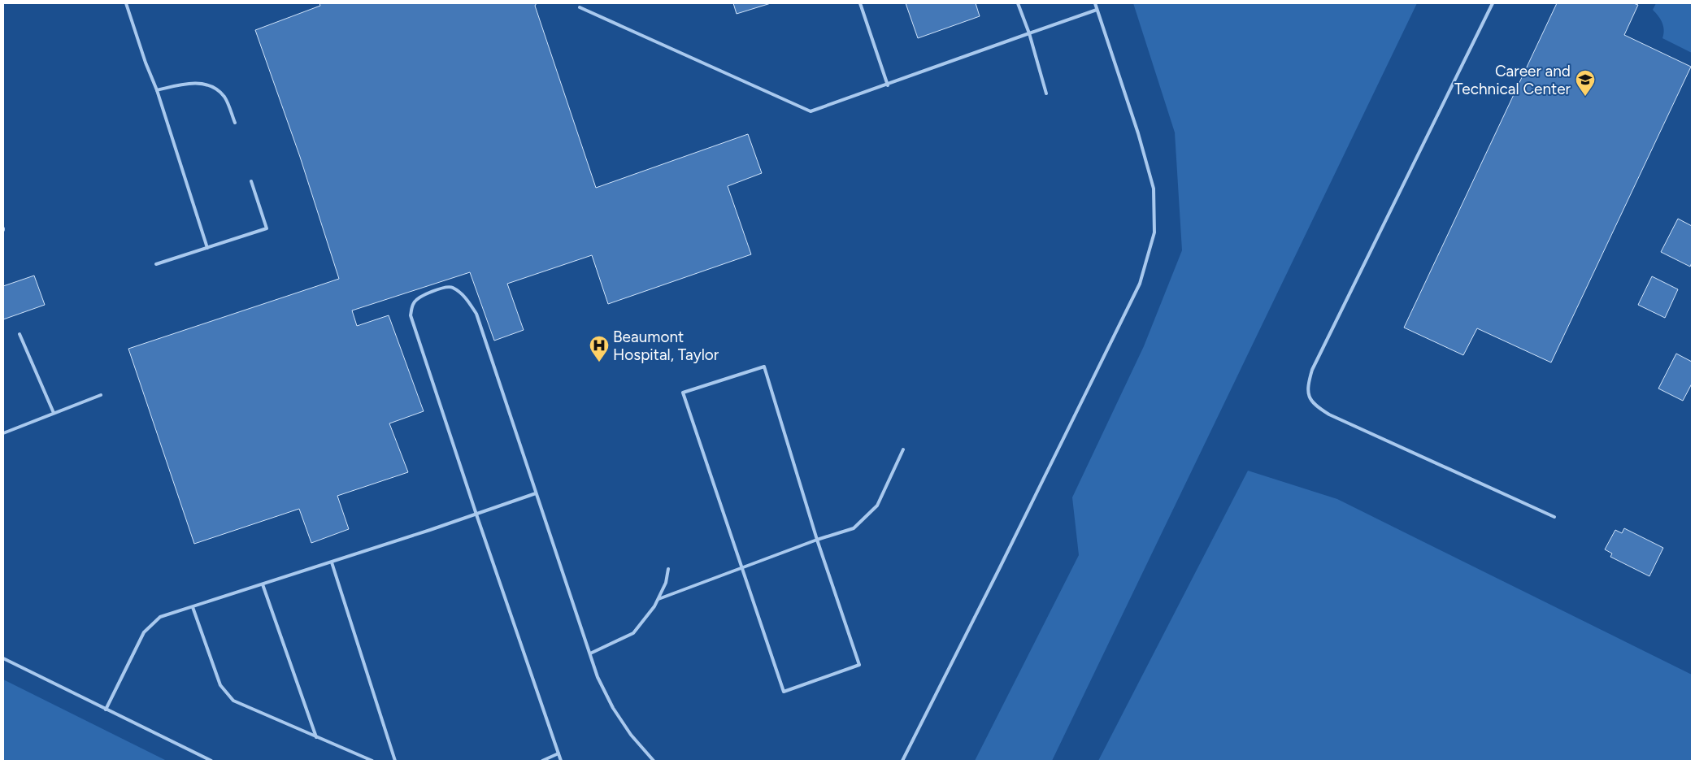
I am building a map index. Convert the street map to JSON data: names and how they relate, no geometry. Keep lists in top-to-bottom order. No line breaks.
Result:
{"places":{"school or university":["Career and Technical Center"],"hospital":["Beaumont Hospital, Taylor"]}}
